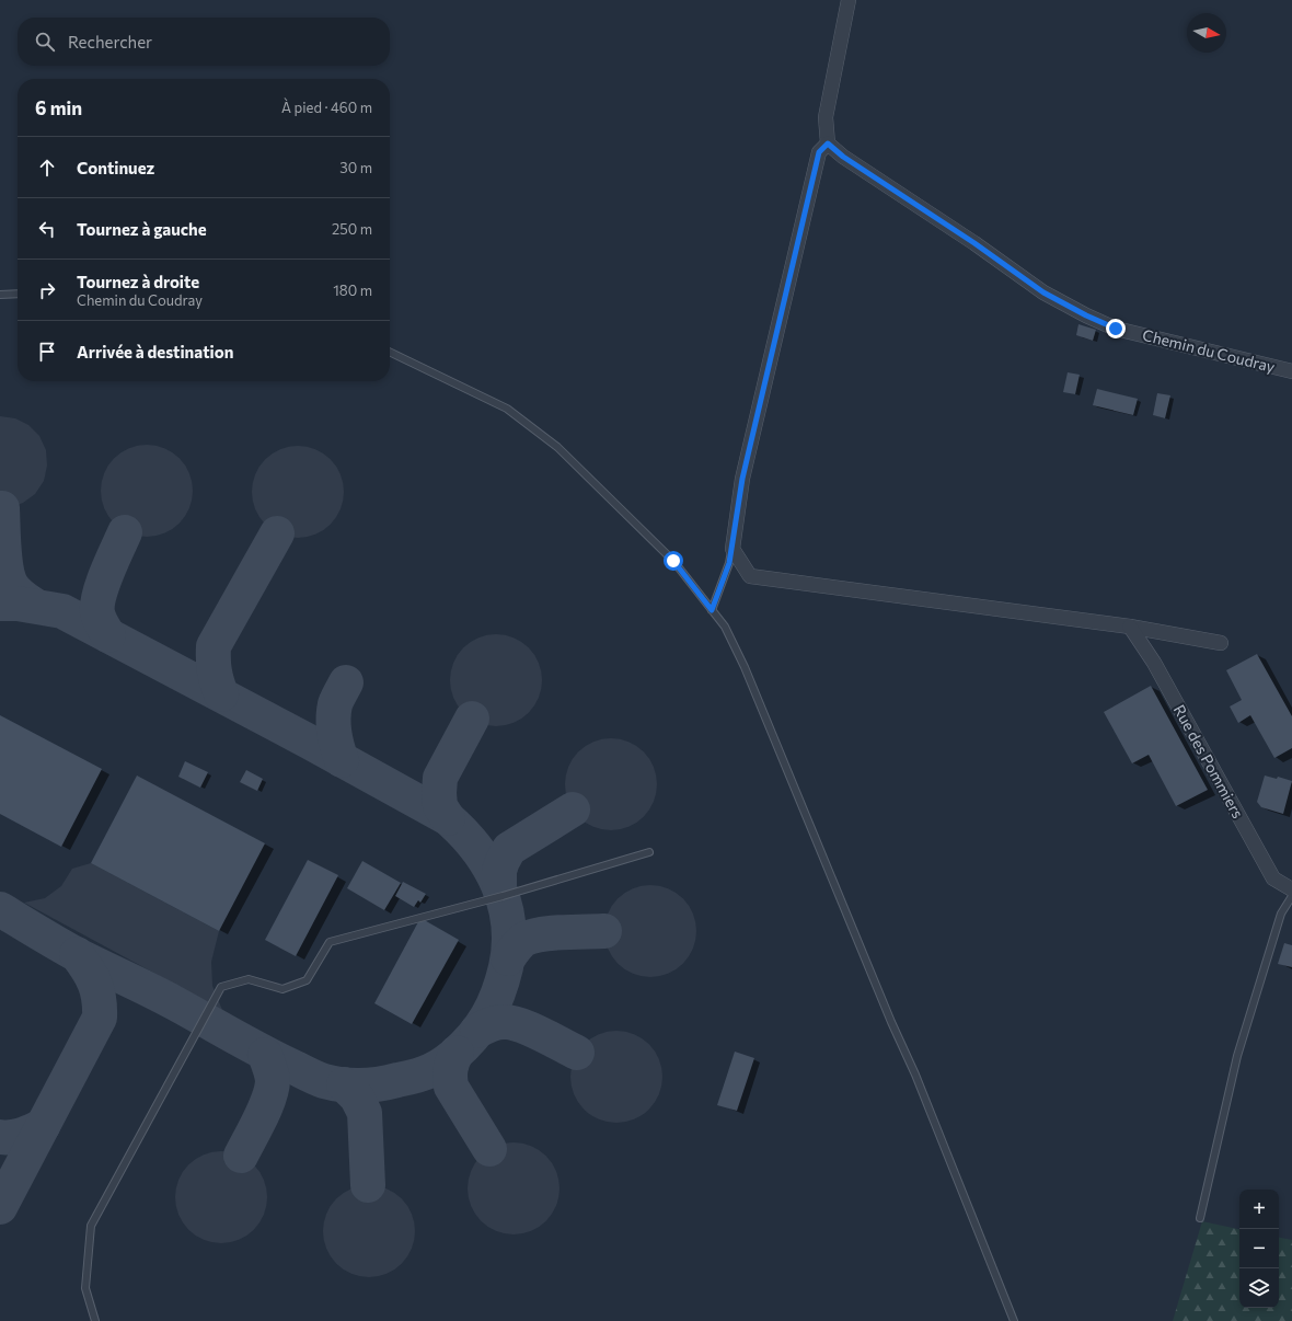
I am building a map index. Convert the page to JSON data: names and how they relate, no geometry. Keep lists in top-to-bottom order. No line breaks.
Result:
{"streets":{"street":["Chemin du Coudray","Rue des Pommiers"]},"north":"right","page":{"search":"Rechercher","heading":["6 min","À pied · 460 m"],"list":[["Continuez","30 m"],["Tournez à gauche","250 m"],["Tournez à droite","Chemin du Coudray","180 m"],"Arrivée à destination"],"map_buttons":["+","−"]}}
